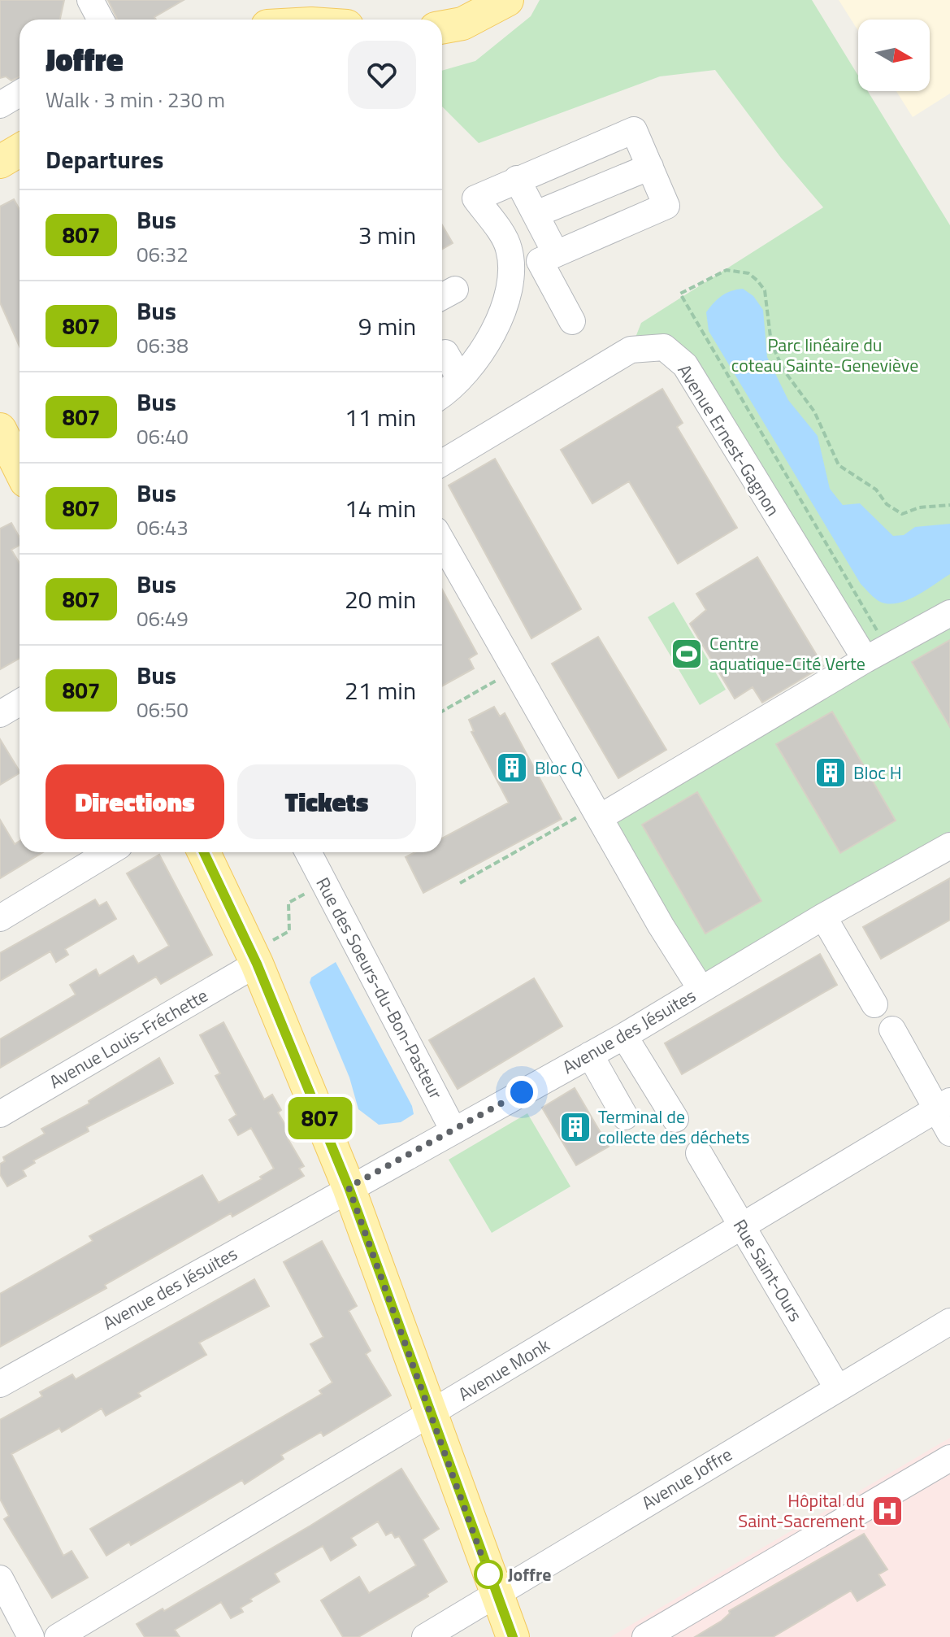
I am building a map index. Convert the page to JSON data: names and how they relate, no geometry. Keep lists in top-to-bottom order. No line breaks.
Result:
{"streets":{"street":["Avenue Ernest-Gagnon","Rue des Soeurs-du-Bon-Pasteur","Avenue des Jésuites","Avenue Louis-Fréchette","Rue Saint-Ours","Avenue Monk","Avenue Joffre"]},"crossings":[["Rue des Soeurs-du-Bon-Pasteur","Avenue des Jésuites"],["Rue Saint-Ours","Avenue Monk"],["Rue Saint-Ours","Avenue Joffre"]],"parks":["Parc linéaire du coteau Sainte-Geneviève"],"places":{"sports":["Centre aquatique-Cité Verte"],"building":["Bloc Q","Bloc H","Terminal de collecte des déchets"],"hospital":["Hôpital du Saint-Sacrement"],"other":["Joffre"]},"lines":["bus line 807"],"north":"right","page":{"on_map":"807","heading":[["Joffre","Walk · 3 min · 230 m"],"Departures"],"list":[{"mark":"807","name":"Bus","note":"06:32","value":"3 min"},{"mark":"807","name":"Bus","note":"06:38","value":"9 min"},{"mark":"807","name":"Bus","note":"06:40","value":"11 min"},{"mark":"807","name":"Bus","note":"06:43","value":"14 min"},{"mark":"807","name":"Bus","note":"06:49","value":"20 min"},{"mark":"807","name":"Bus","note":"06:50","value":"21 min"}],"buttons":["Directions","Tickets"]}}
